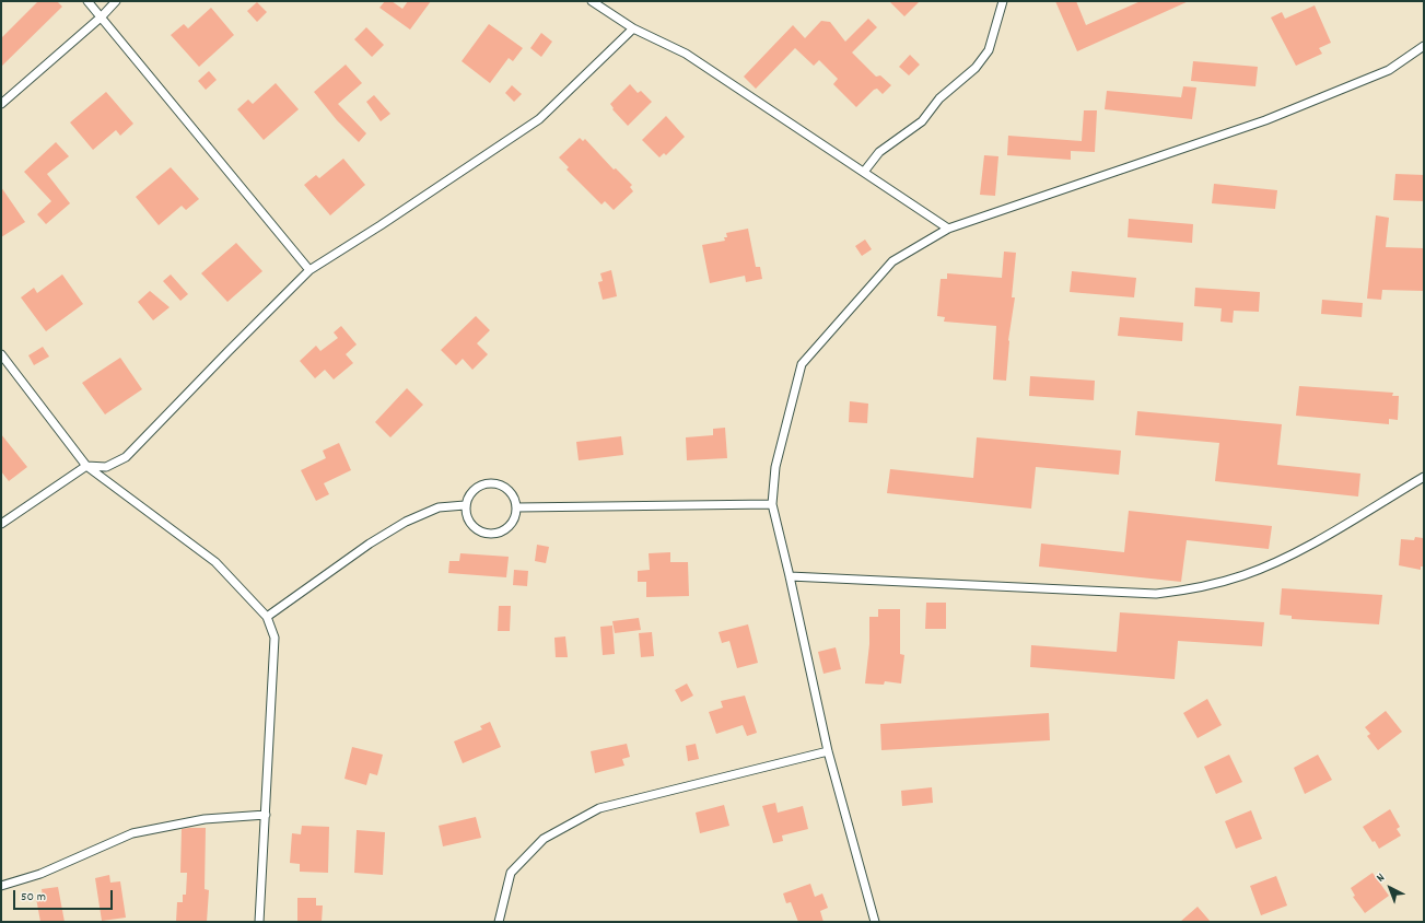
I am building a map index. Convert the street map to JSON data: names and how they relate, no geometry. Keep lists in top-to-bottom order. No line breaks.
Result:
{"scale_bar":"50 m","north":"top left"}
